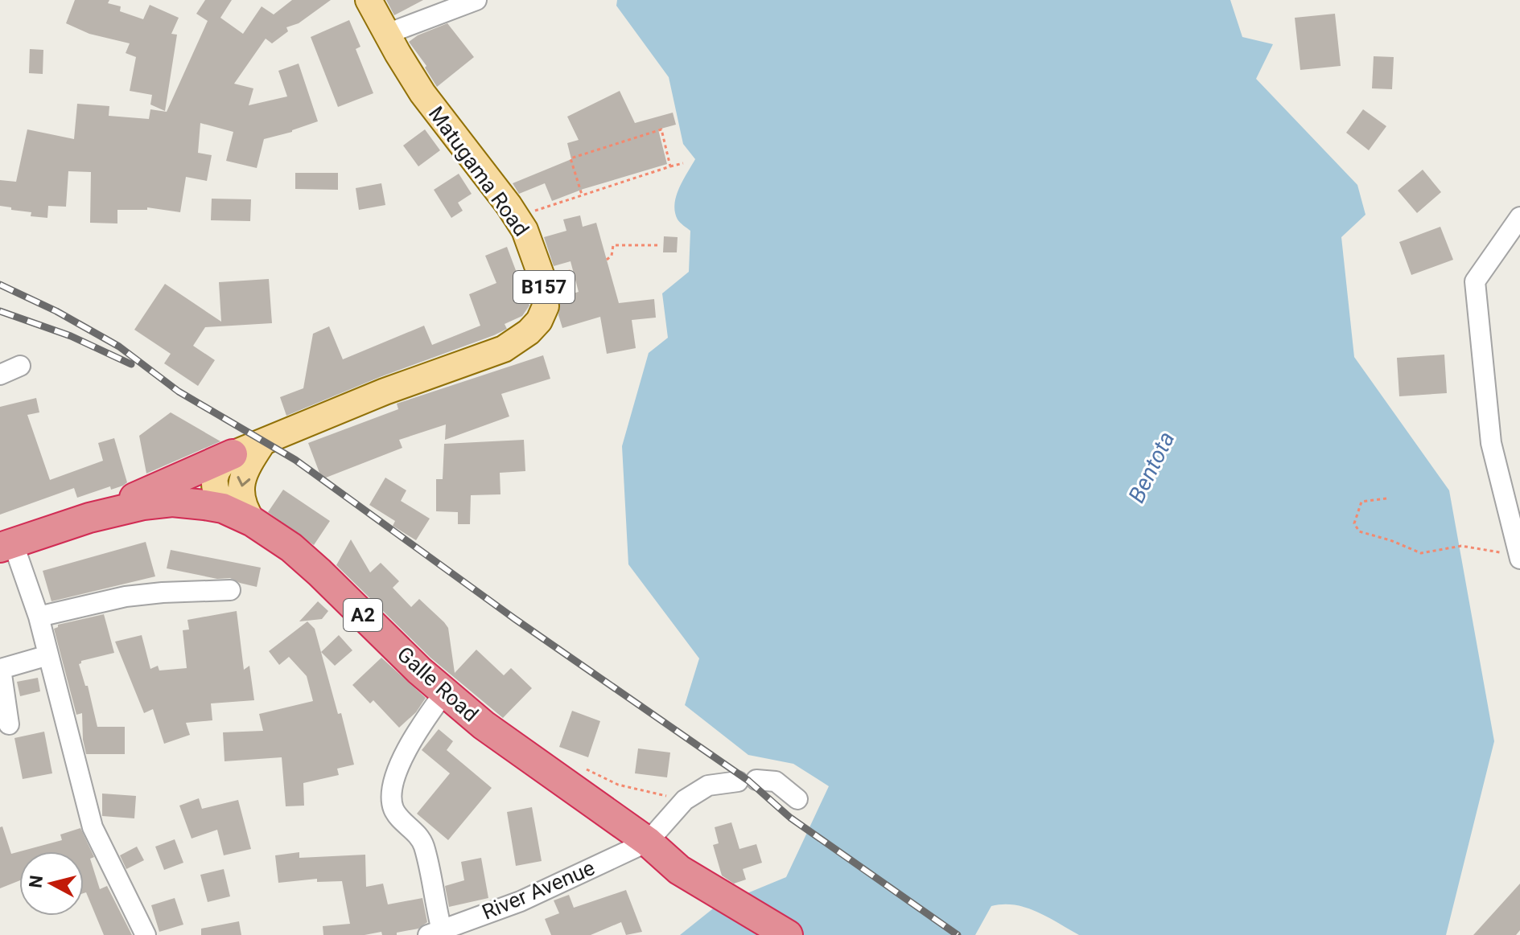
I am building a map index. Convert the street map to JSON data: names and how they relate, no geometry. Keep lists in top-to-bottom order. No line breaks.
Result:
{"streets":{"highway":["A2","Galle Road"],"main road":["Matugama Road","B157"],"street":["River Avenue"]},"crossings":[["Galle Road","River Avenue"]],"water":["Bentota"],"north":"left"}
